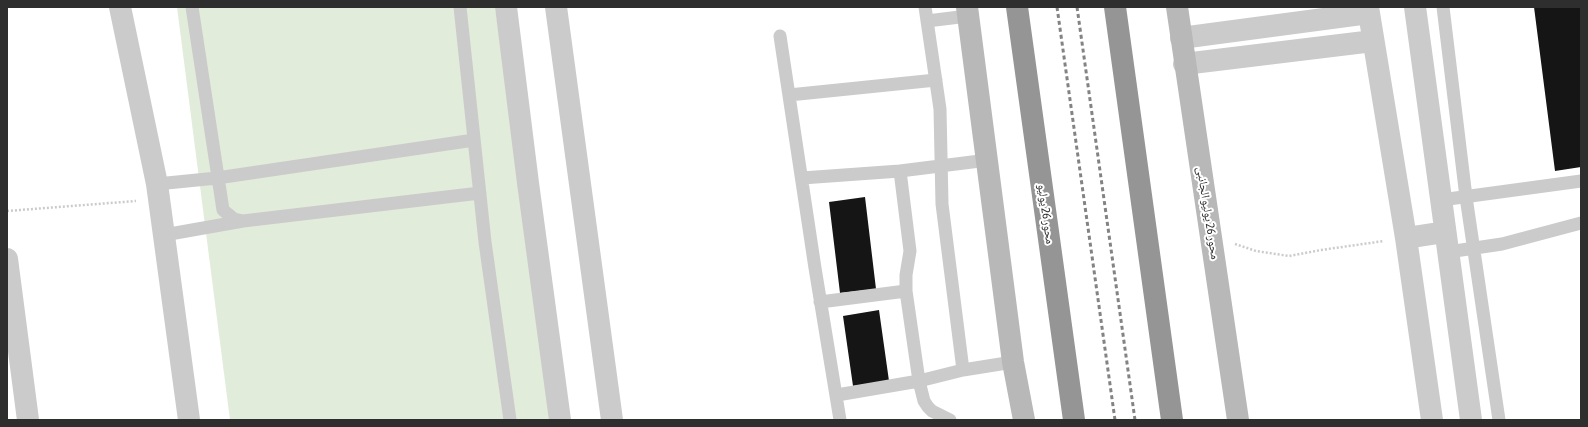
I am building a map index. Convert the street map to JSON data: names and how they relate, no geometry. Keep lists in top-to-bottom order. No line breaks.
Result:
{"streets":{"highway":["محور 26 يوليو"],"main road":["محور 26 يوليو الجانبى"]}}
